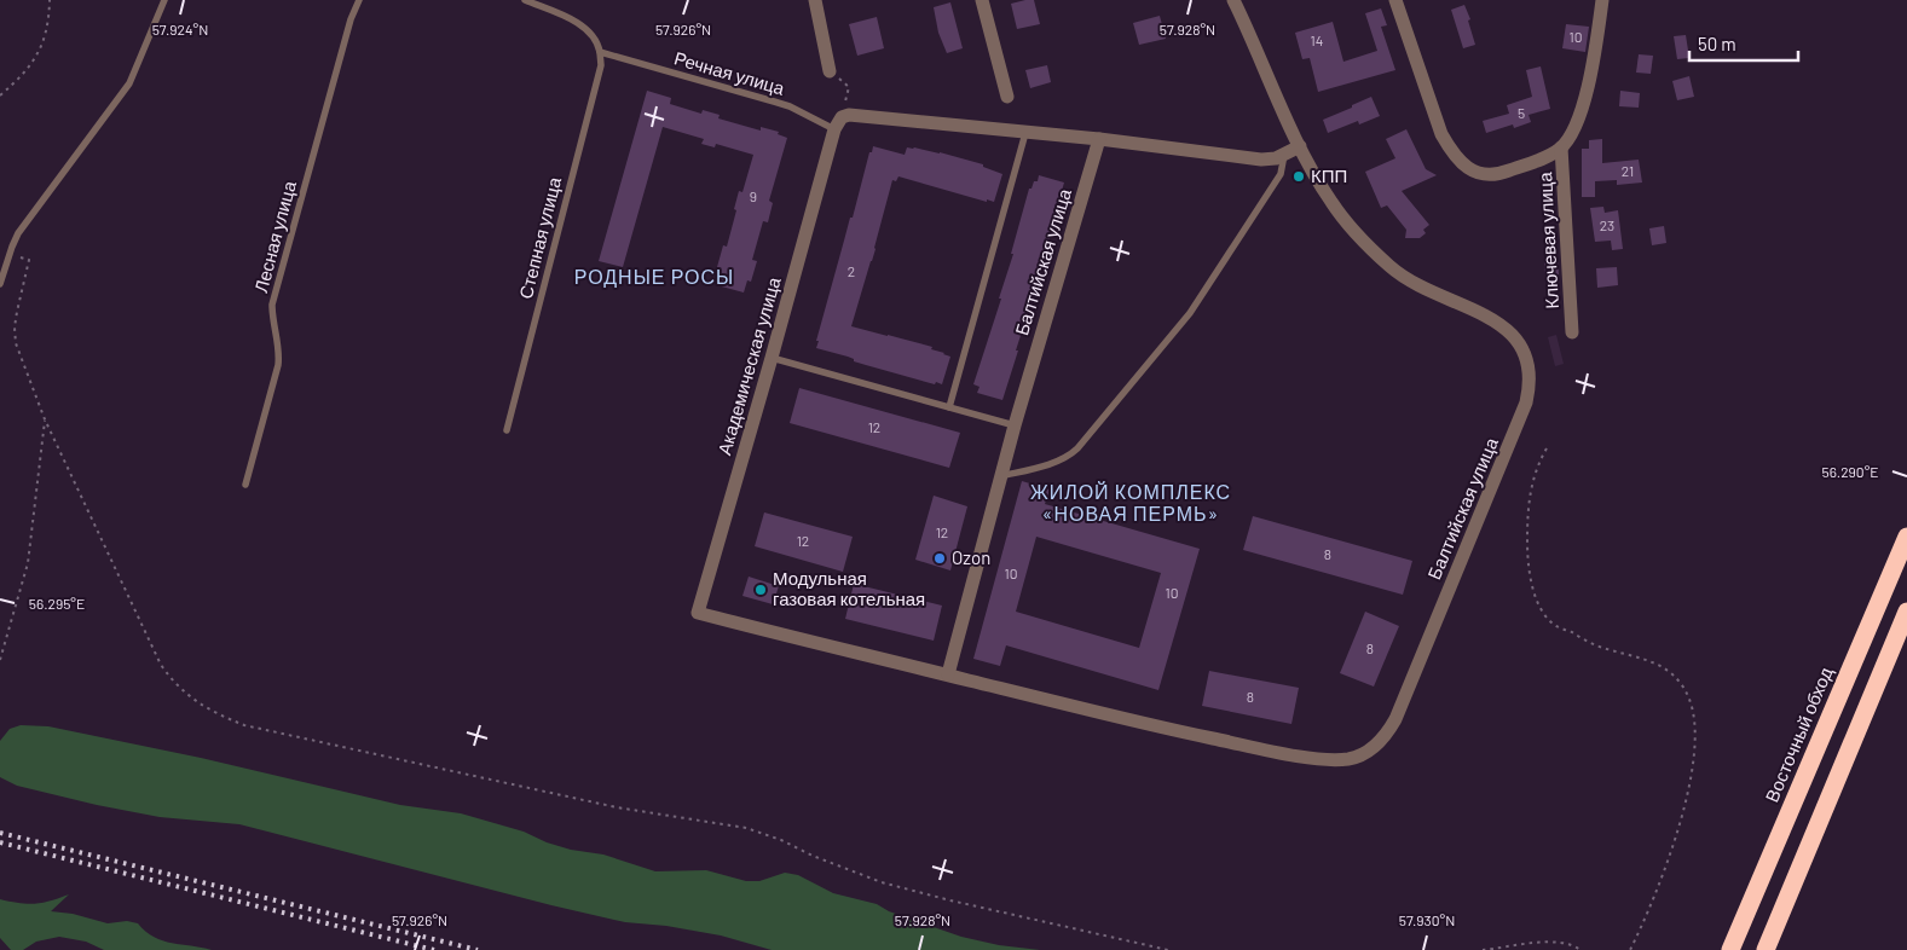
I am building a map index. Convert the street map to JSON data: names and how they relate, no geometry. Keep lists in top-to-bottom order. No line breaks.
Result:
{"streets":{"highway":["Восточный обход"],"street":["Ключевая улица","Балтийская улица","Академическая улица"],"lane":["Речная улица","Лесная улица","Степная улица"]},"crossings":[["Речная улица","Степная улица"],["Речная улица","Академическая улица"],["Балтийская улица","Академическая улица"]],"districts":["РОДНЫЕ РОСЫ","ЖИЛОЙ КОМПЛЕКС «НОВАЯ ПЕРМЬ»"],"places":["КПП","Ozon","Модульная газовая котельная"],"house_numbers":["10","14","5","21","9","23","2","12","12","12","8","10","10","8","8"],"scale_bar":"50 m","coordinates":["57.924°N","57.926°N","57.928°N","56.290°E","56.295°E","57.930°N"]}
